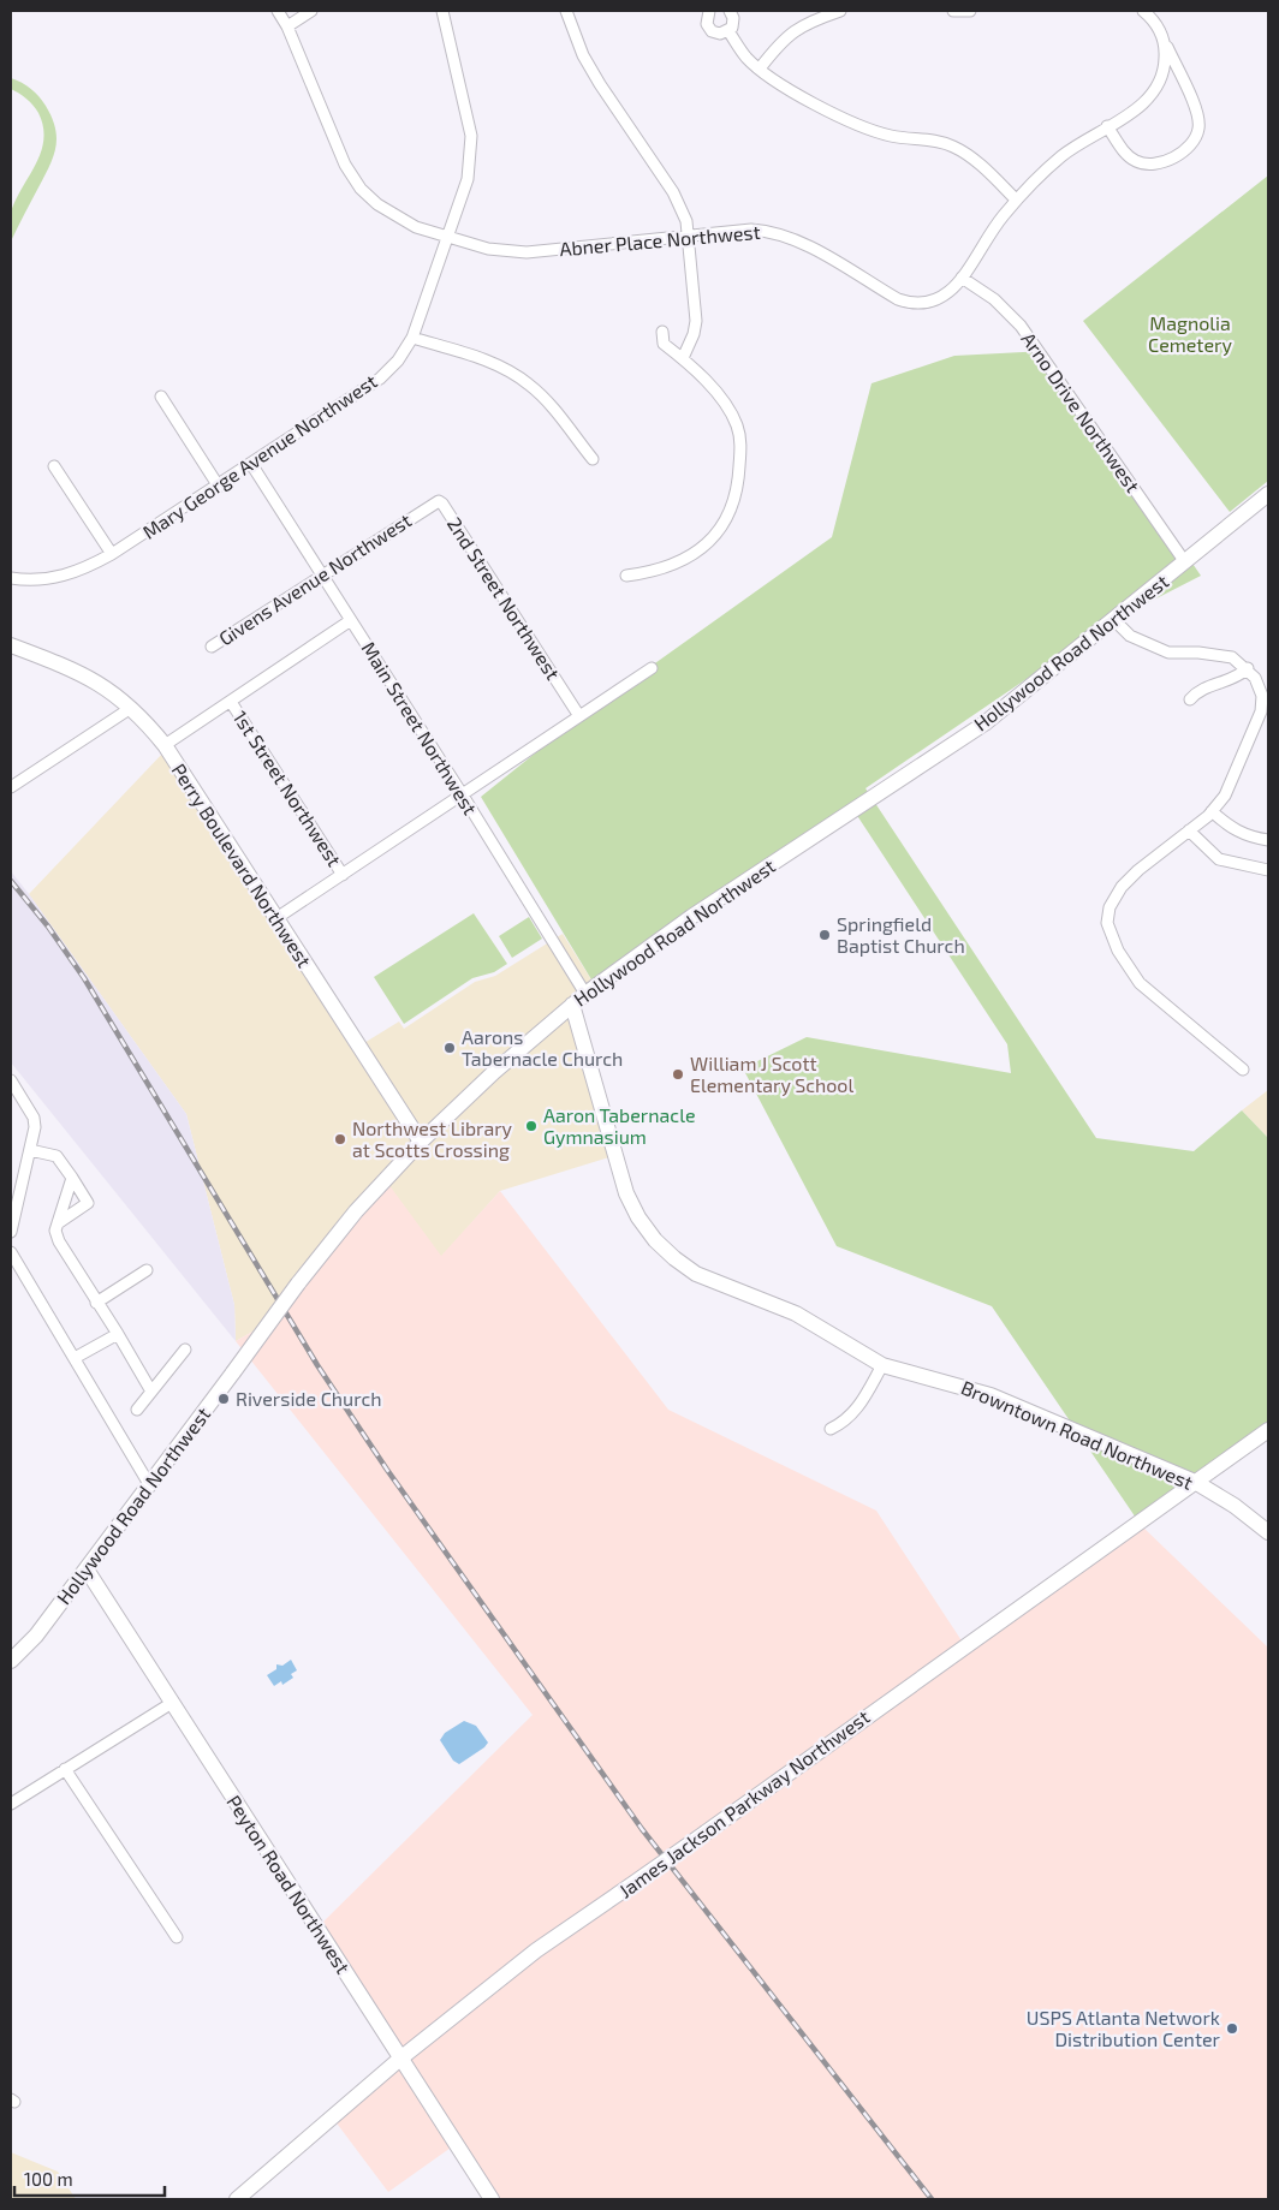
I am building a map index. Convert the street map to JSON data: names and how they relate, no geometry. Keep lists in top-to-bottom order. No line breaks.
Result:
{"streets":{"street":["Abner Place Northwest","Arno Drive Northwest","Mary George Avenue Northwest","Givens Avenue Northwest","2nd Street Northwest","Hollywood Road Northwest","Main Street Northwest","1st Street Northwest","Perry Boulevard Northwest","Browntown Road Northwest","James Jackson Parkway Northwest","Peyton Road Northwest"]},"crossings":[["Abner Place Northwest","Arno Drive Northwest"],["Abner Place Northwest","Mary George Avenue Northwest"],["Arno Drive Northwest","Hollywood Road Northwest"],["Mary George Avenue Northwest","Main Street Northwest"],["Givens Avenue Northwest","2nd Street Northwest"],["Givens Avenue Northwest","Main Street Northwest"],["Hollywood Road Northwest","Main Street Northwest"],["Hollywood Road Northwest","Perry Boulevard Northwest"],["Hollywood Road Northwest","Browntown Road Northwest"],["Hollywood Road Northwest","Peyton Road Northwest"],["Browntown Road Northwest","James Jackson Parkway Northwest"],["James Jackson Parkway Northwest","Peyton Road Northwest"]],"parks":["Magnolia Cemetery"],"places":["Springfield Baptist Church","Aarons Tabernacle Church","William J Scott Elementary School","Aaron Tabernacle Gymnasium","Northwest Library at Scotts Crossing","Riverside Church","USPS Atlanta Network Distribution Center"],"scale_bar":"100 m"}
